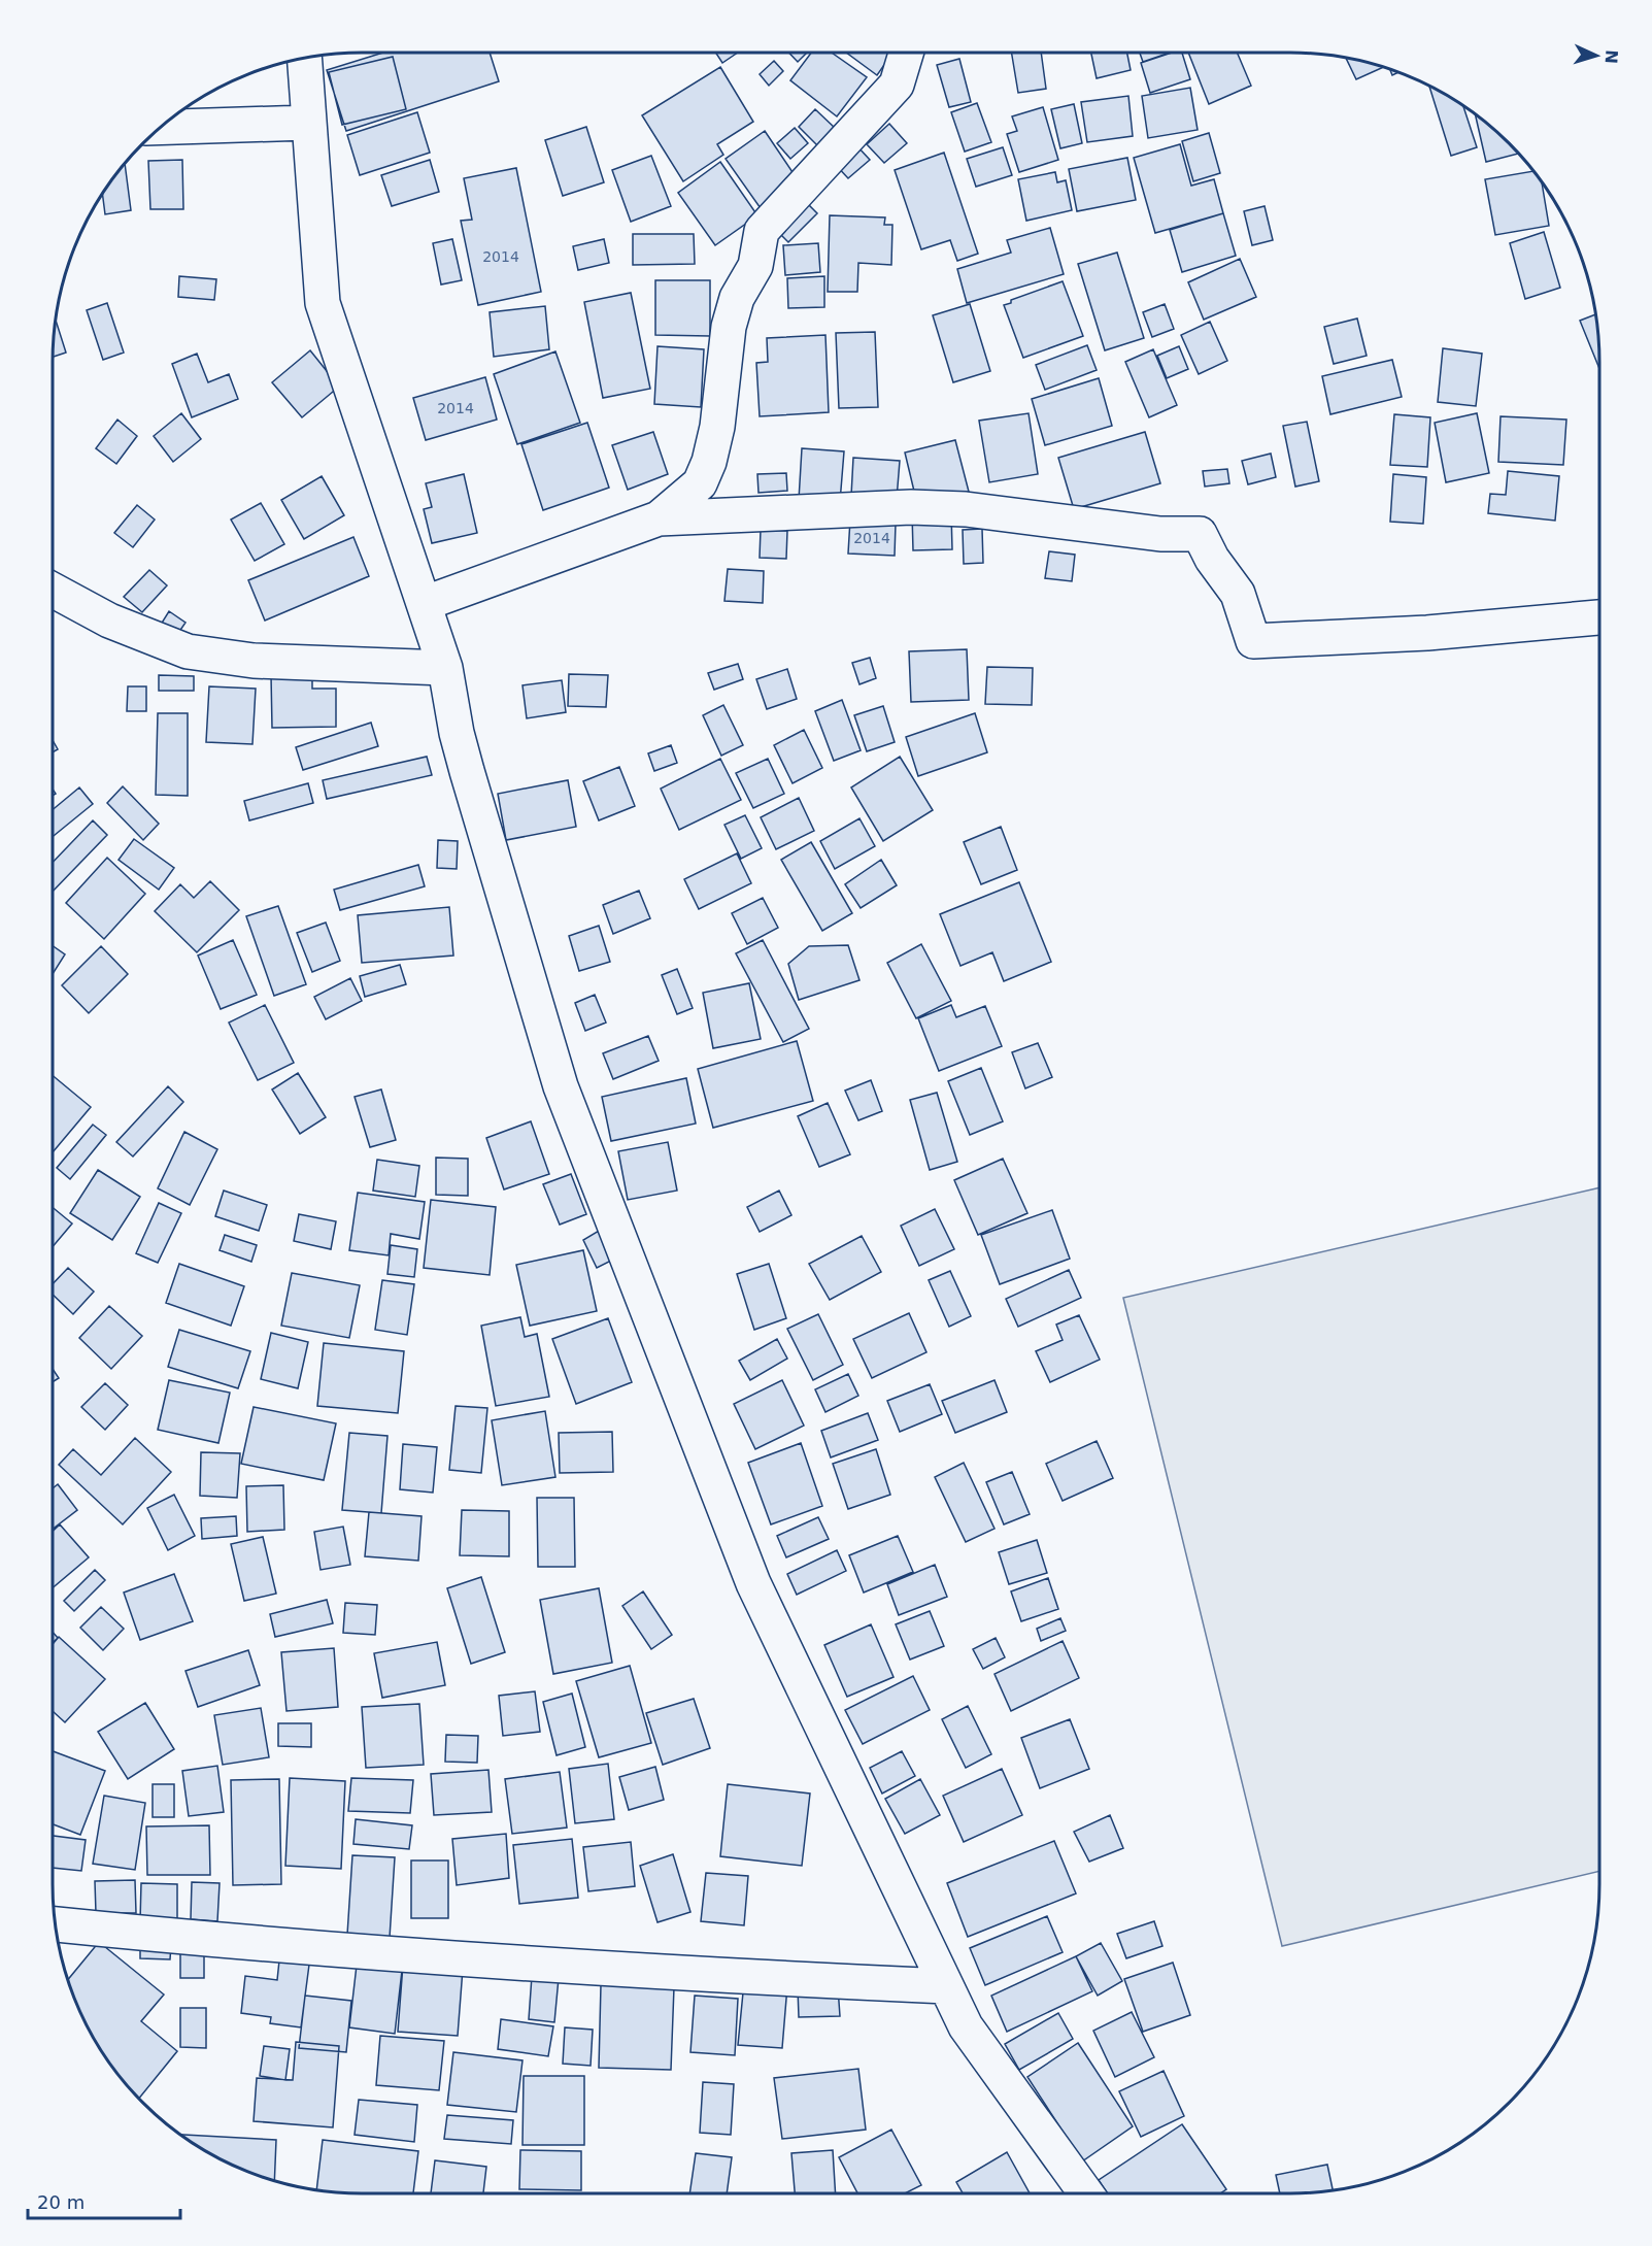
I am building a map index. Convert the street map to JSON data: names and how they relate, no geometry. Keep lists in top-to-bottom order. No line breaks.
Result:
{"house_numbers":["2014","2014","2014"],"scale_bar":"20 m","north":"right"}
